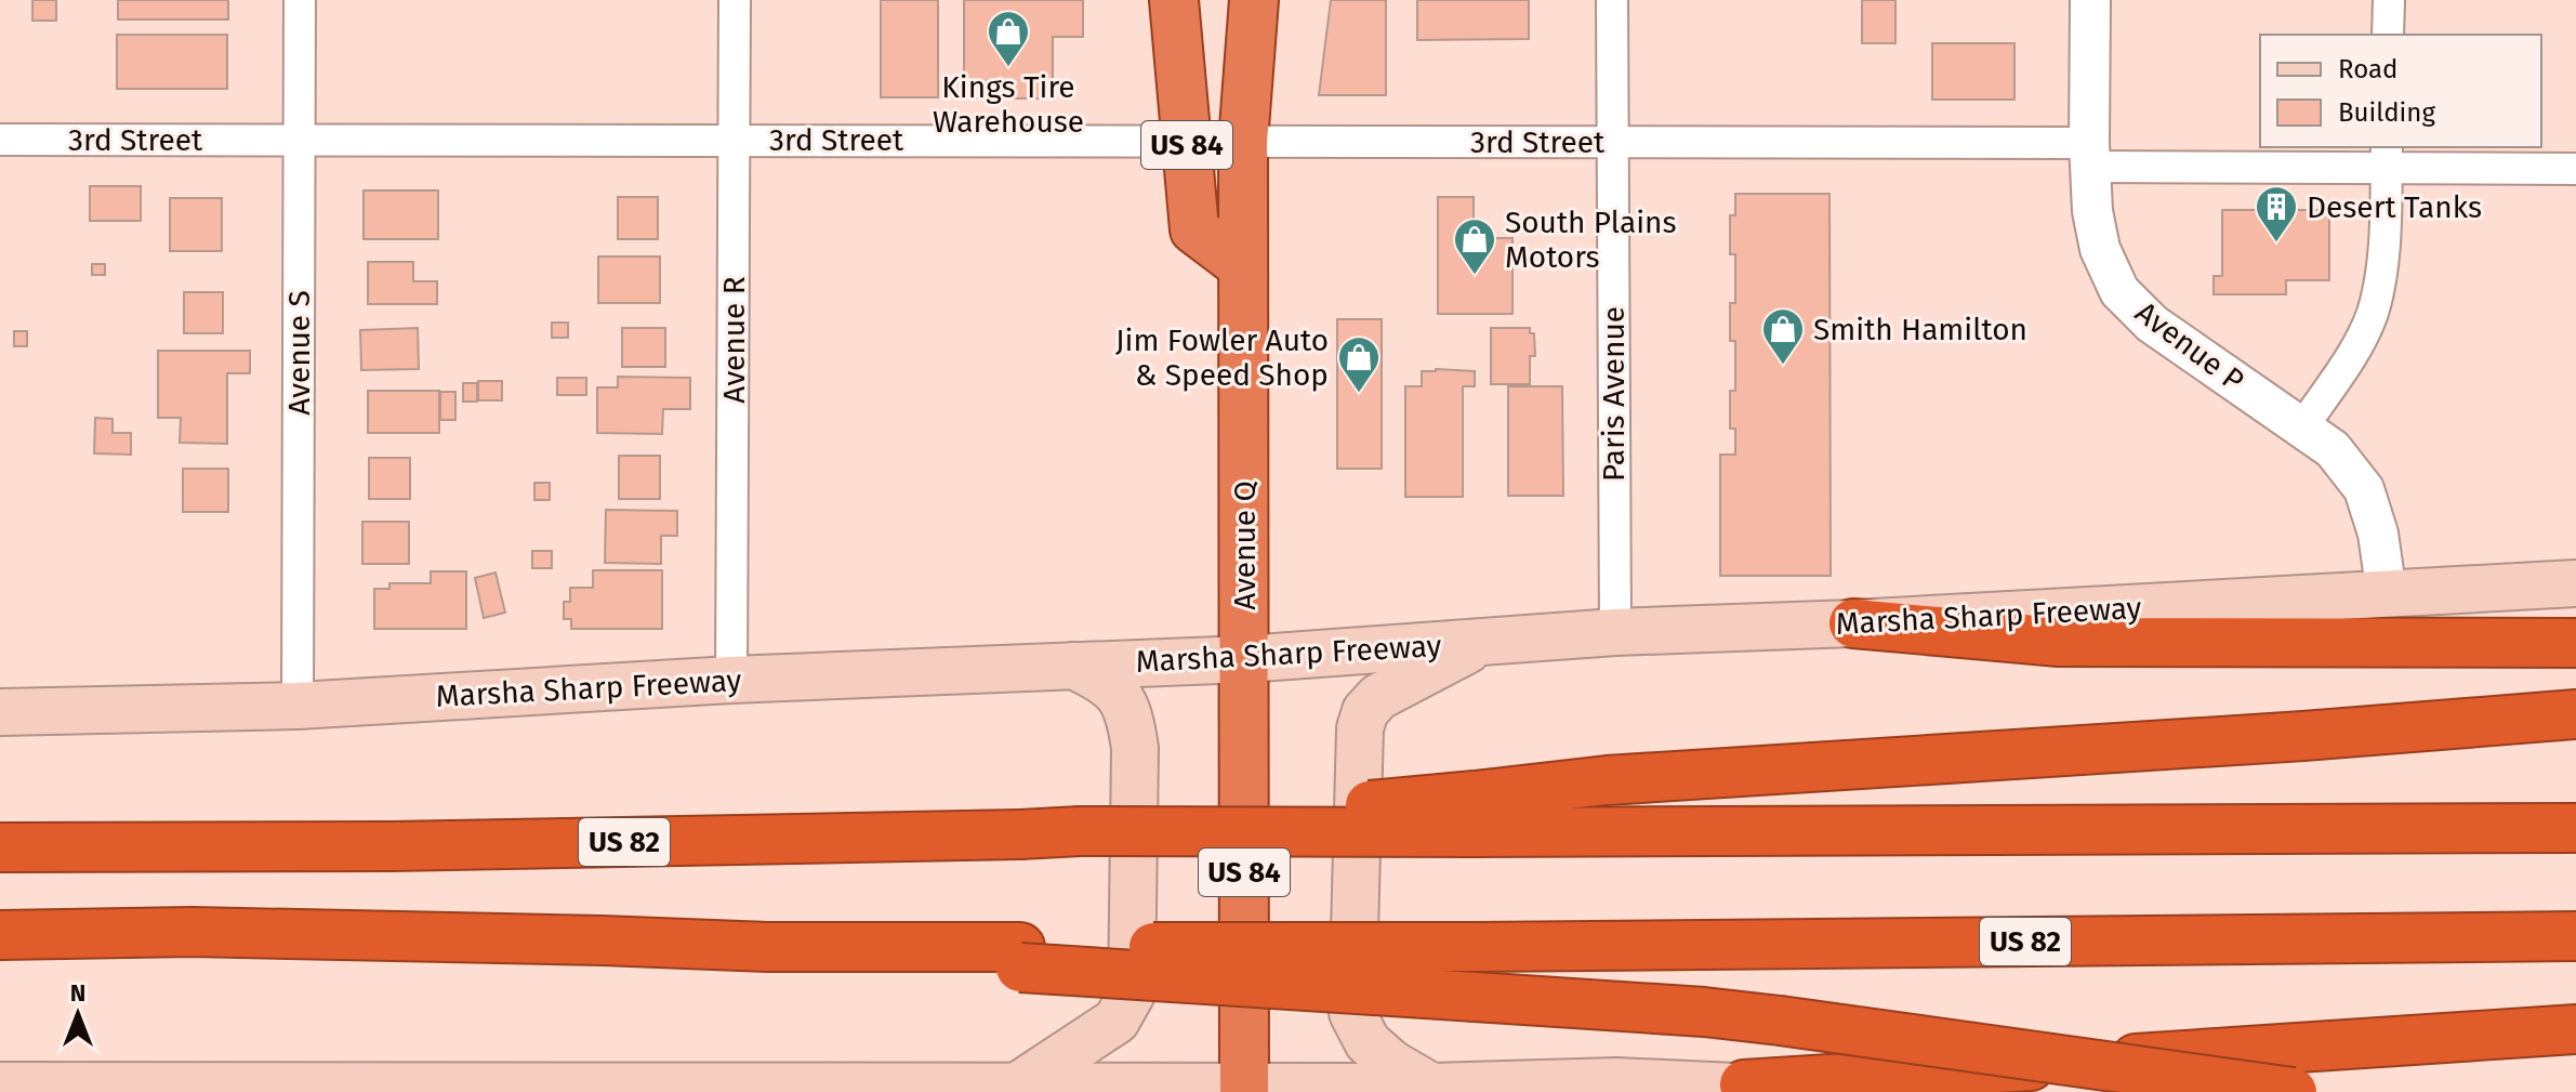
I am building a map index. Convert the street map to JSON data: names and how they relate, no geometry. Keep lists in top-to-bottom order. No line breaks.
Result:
{"streets":{"highway":["US 84","Avenue Q","US 82"],"main road":["Marsha Sharp Freeway"],"street":["3rd Street","Avenue R","Avenue P","Avenue S","Paris Avenue"]},"crossings":[["3rd Street","US 84"],["3rd Street","Avenue R"],["3rd Street","Avenue P"],["3rd Street","Avenue S"],["3rd Street","Paris Avenue"],["3rd Street","Avenue Q"],["US 84","Avenue Q"],["Avenue R","Marsha Sharp Freeway"],["Avenue P","Marsha Sharp Freeway"],["Avenue S","Marsha Sharp Freeway"],["Paris Avenue","Marsha Sharp Freeway"],["Avenue Q","Marsha Sharp Freeway"]],"places":{"shop":["Kings Tire Warehouse","South Plains Motors","Smith Hamilton","Jim Fowler Auto & Speed Shop"],"building":["Desert Tanks"]},"legend":["Road","Building"],"north":"top"}
